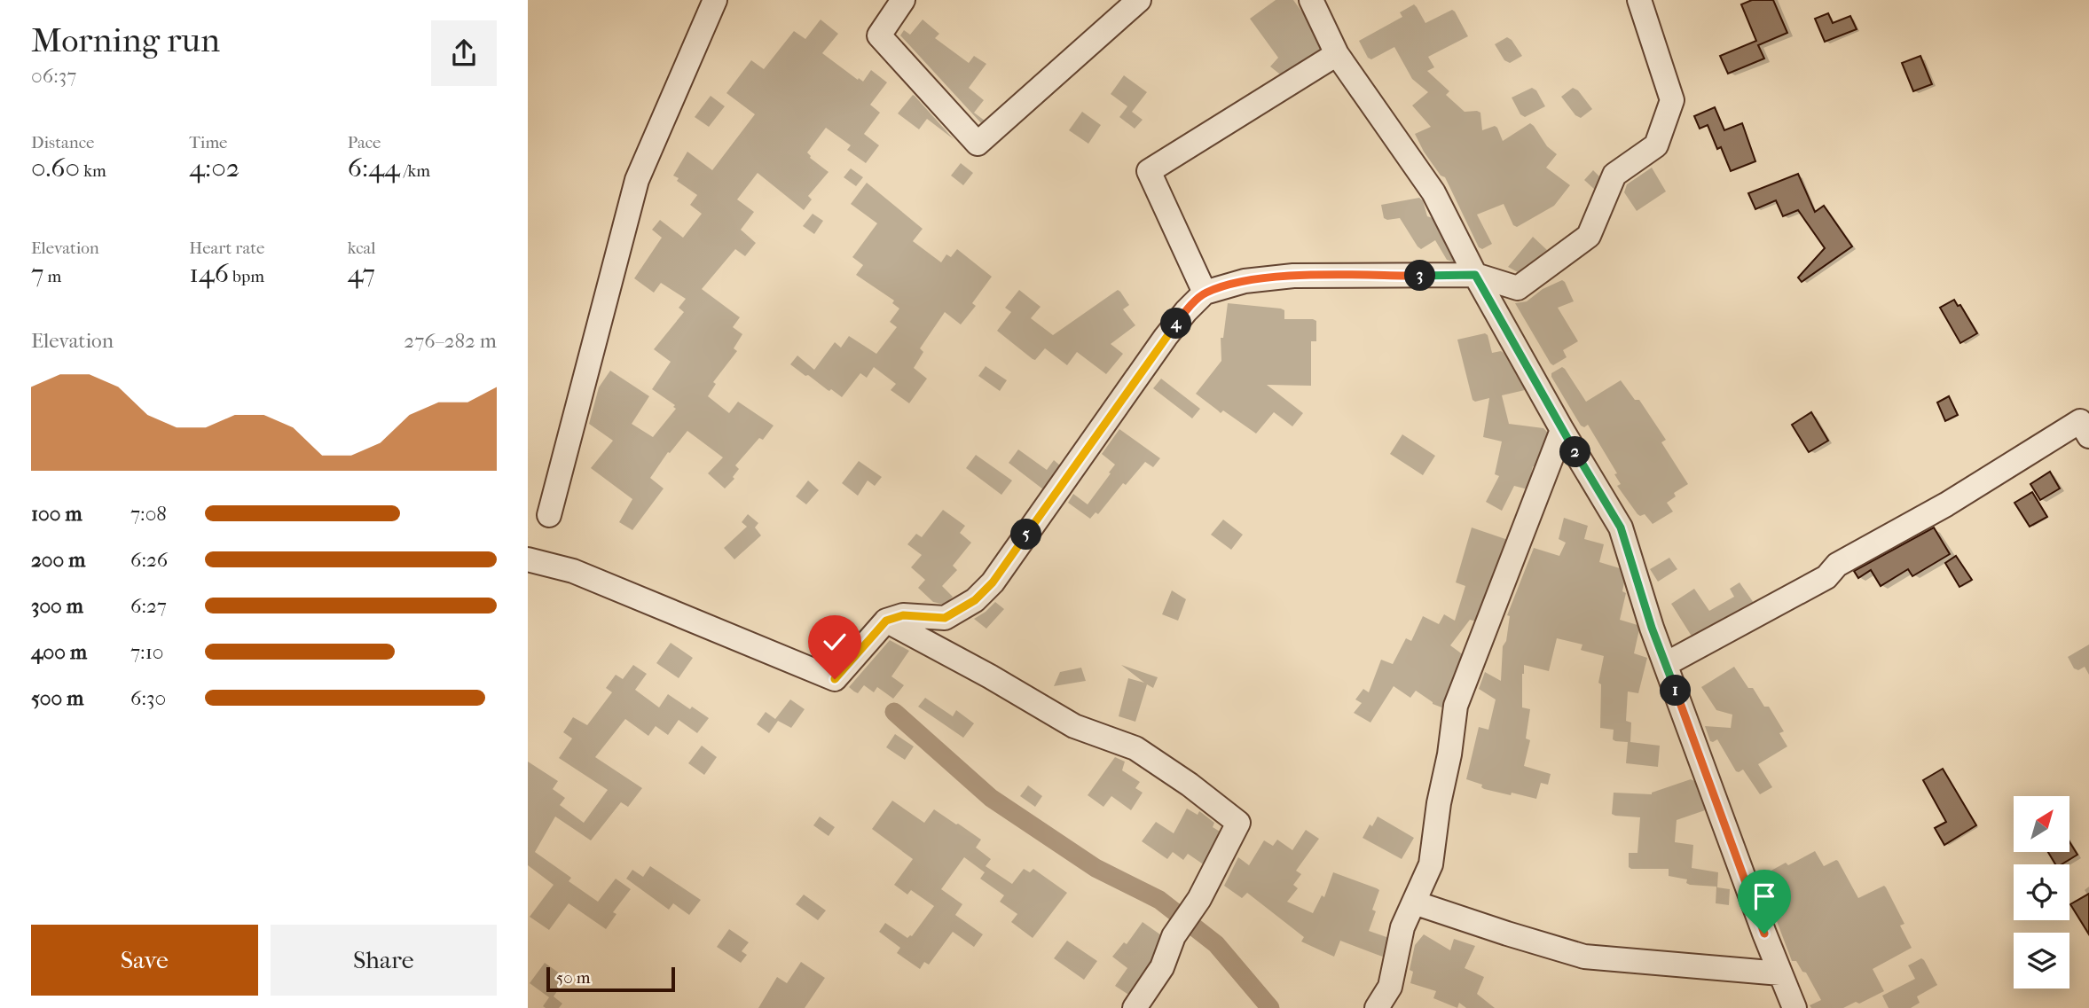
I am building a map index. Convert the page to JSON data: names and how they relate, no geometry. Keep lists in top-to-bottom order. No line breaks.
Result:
{"scale_bar":"50 m","north":"top right","page":{"heading":["Morning run","06:37"],"stats":[["Distance","0.60 km"],["Time","4:02"],["Pace","6:44 /km"],["Elevation","7 m"],["Heart rate","146 bpm"],["kcal","47"]],"pins":["3","4","2","5","1"],"chart":["Elevation","276–282 m"],"list":[{"name":"100 m","note":"7:08"},{"name":"200 m","note":"6:26"},{"name":"300 m","note":"6:27"},{"name":"400 m","note":"7:10"},{"name":"500 m","note":"6:30"}],"buttons":["Save","Share"],"scale":"50 m"}}
